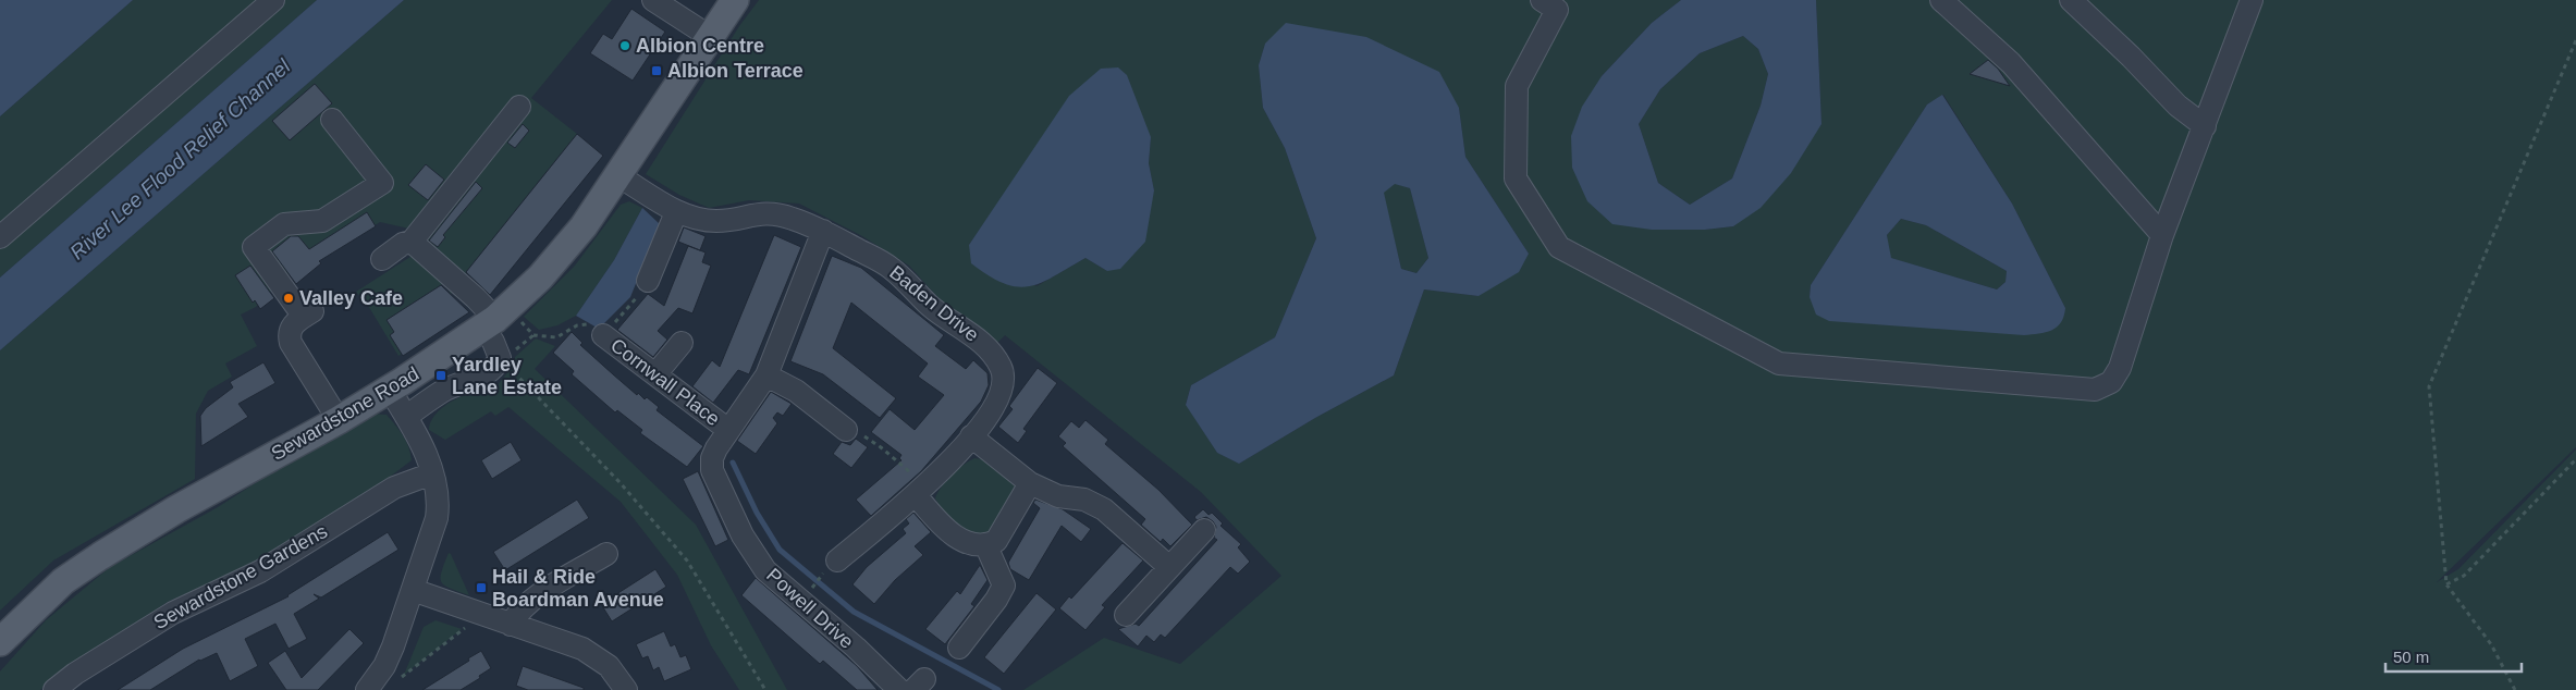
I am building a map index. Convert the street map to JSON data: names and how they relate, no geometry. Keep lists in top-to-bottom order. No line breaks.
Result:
{"streets":{"main road":["Sewardstone Road"],"street":["Baden Drive","Cornwall Place","Sewardstone Gardens","Powell Drive"]},"crossings":[["Baden Drive","Sewardstone Road"],["Baden Drive","Powell Drive"],["Cornwall Place","Powell Drive"]],"water":["River Lee Flood Relief Channel"],"places":{"other":["Albion Centre","Valley Cafe"],"transit":["Albion Terrace","Yardley Lane Estate","Hail & Ride Boardman Avenue"]},"scale_bar":"50 m"}
